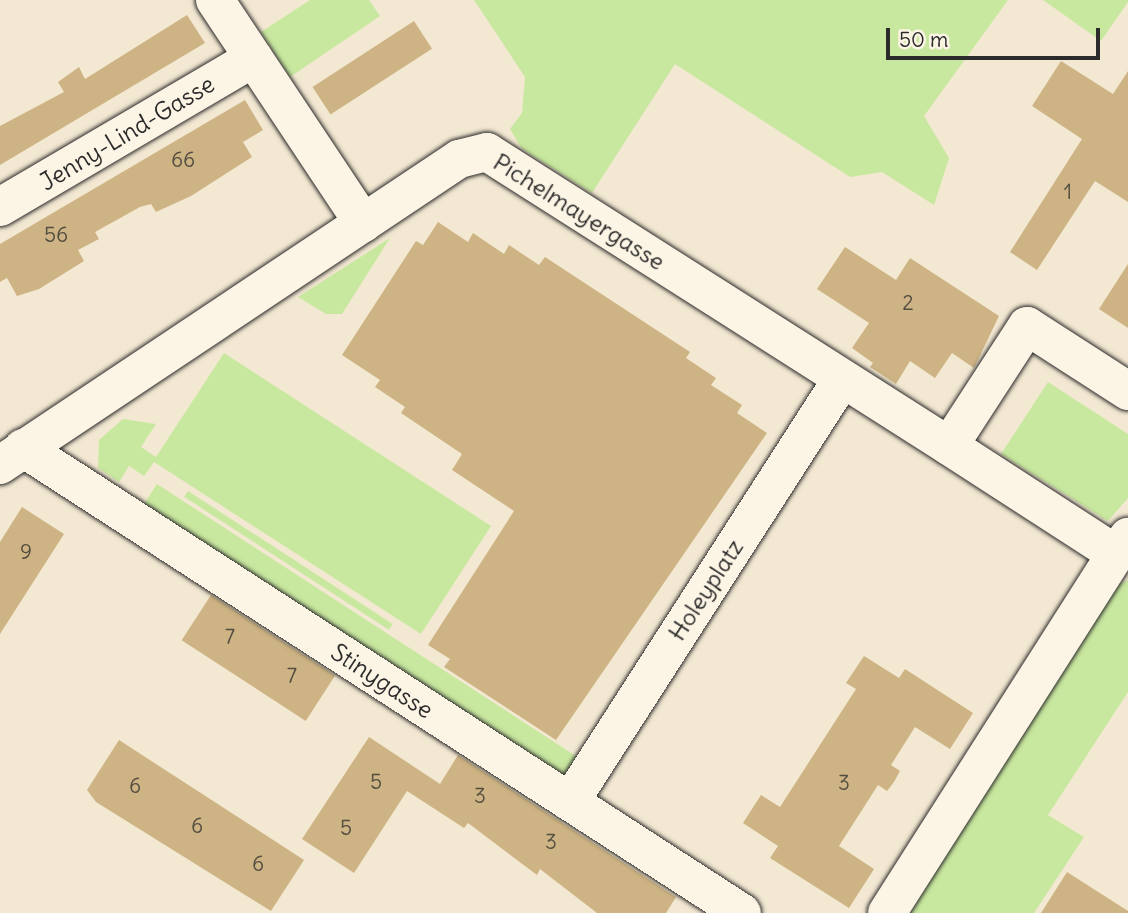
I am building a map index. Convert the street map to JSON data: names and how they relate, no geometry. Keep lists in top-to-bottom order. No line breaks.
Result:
{"streets":{"street":["Jenny-Lind-Gasse","Pichelmayergasse","Holeyplatz","Stinygasse"]},"crossings":[["Pichelmayergasse","Holeyplatz"],["Pichelmayergasse","Stinygasse"],["Holeyplatz","Stinygasse"]],"house_numbers":["66","1","56","2","9","7","7","5","3","6","3","6","5","3","6"],"scale_bar":"50 m"}
